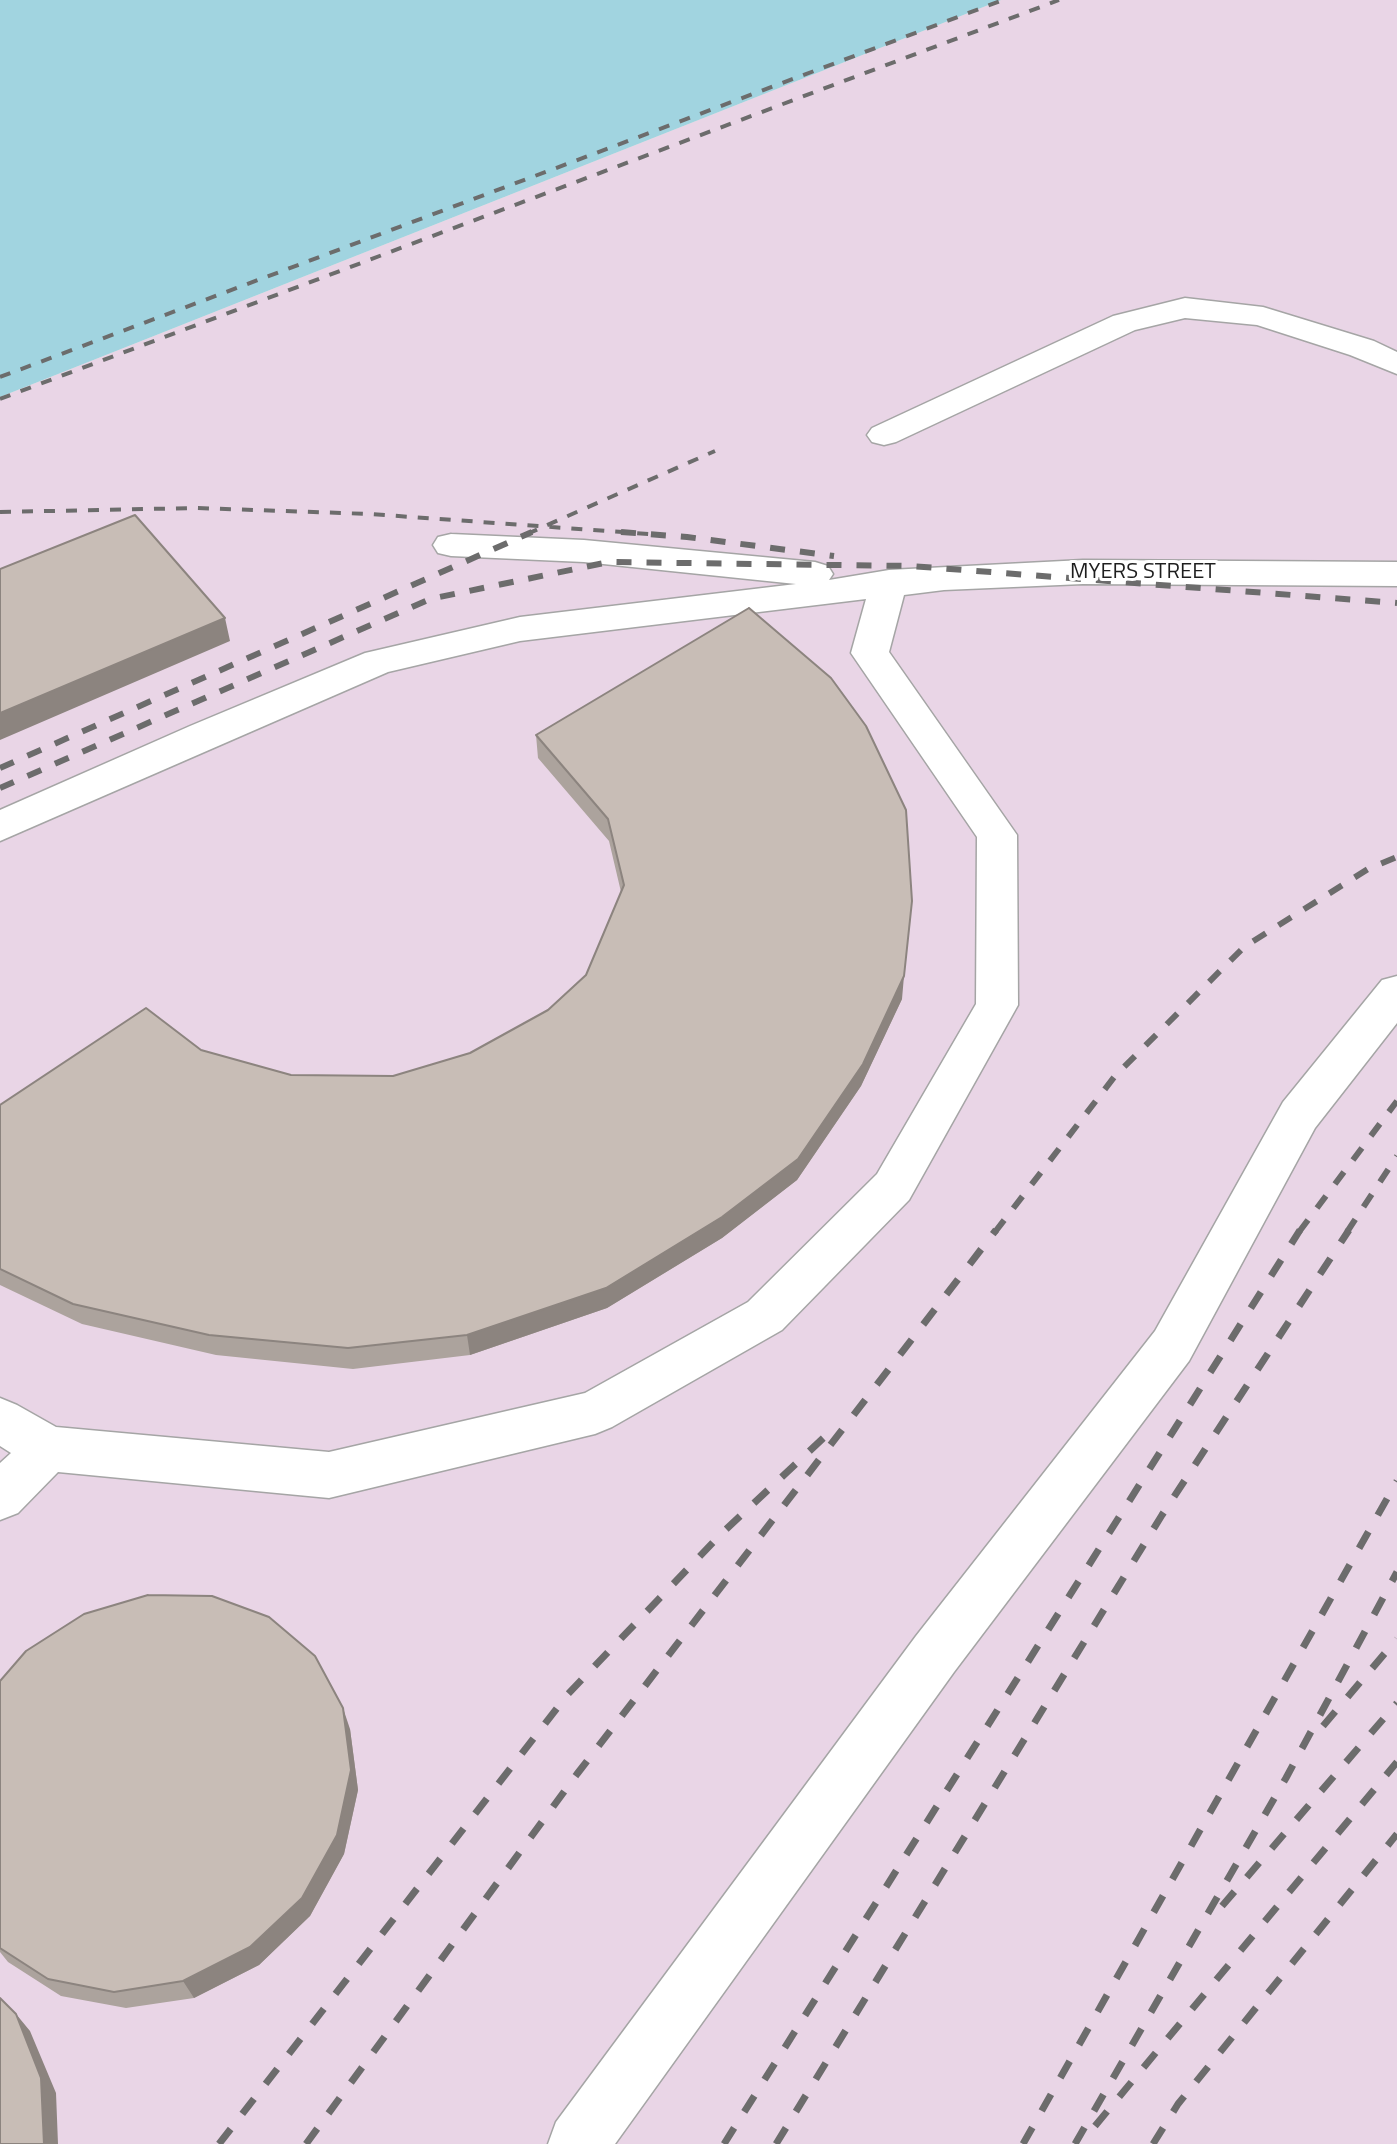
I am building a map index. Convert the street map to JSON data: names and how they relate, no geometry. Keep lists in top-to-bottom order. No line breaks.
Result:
{"streets":{"street":["MYERS STREET"]}}
